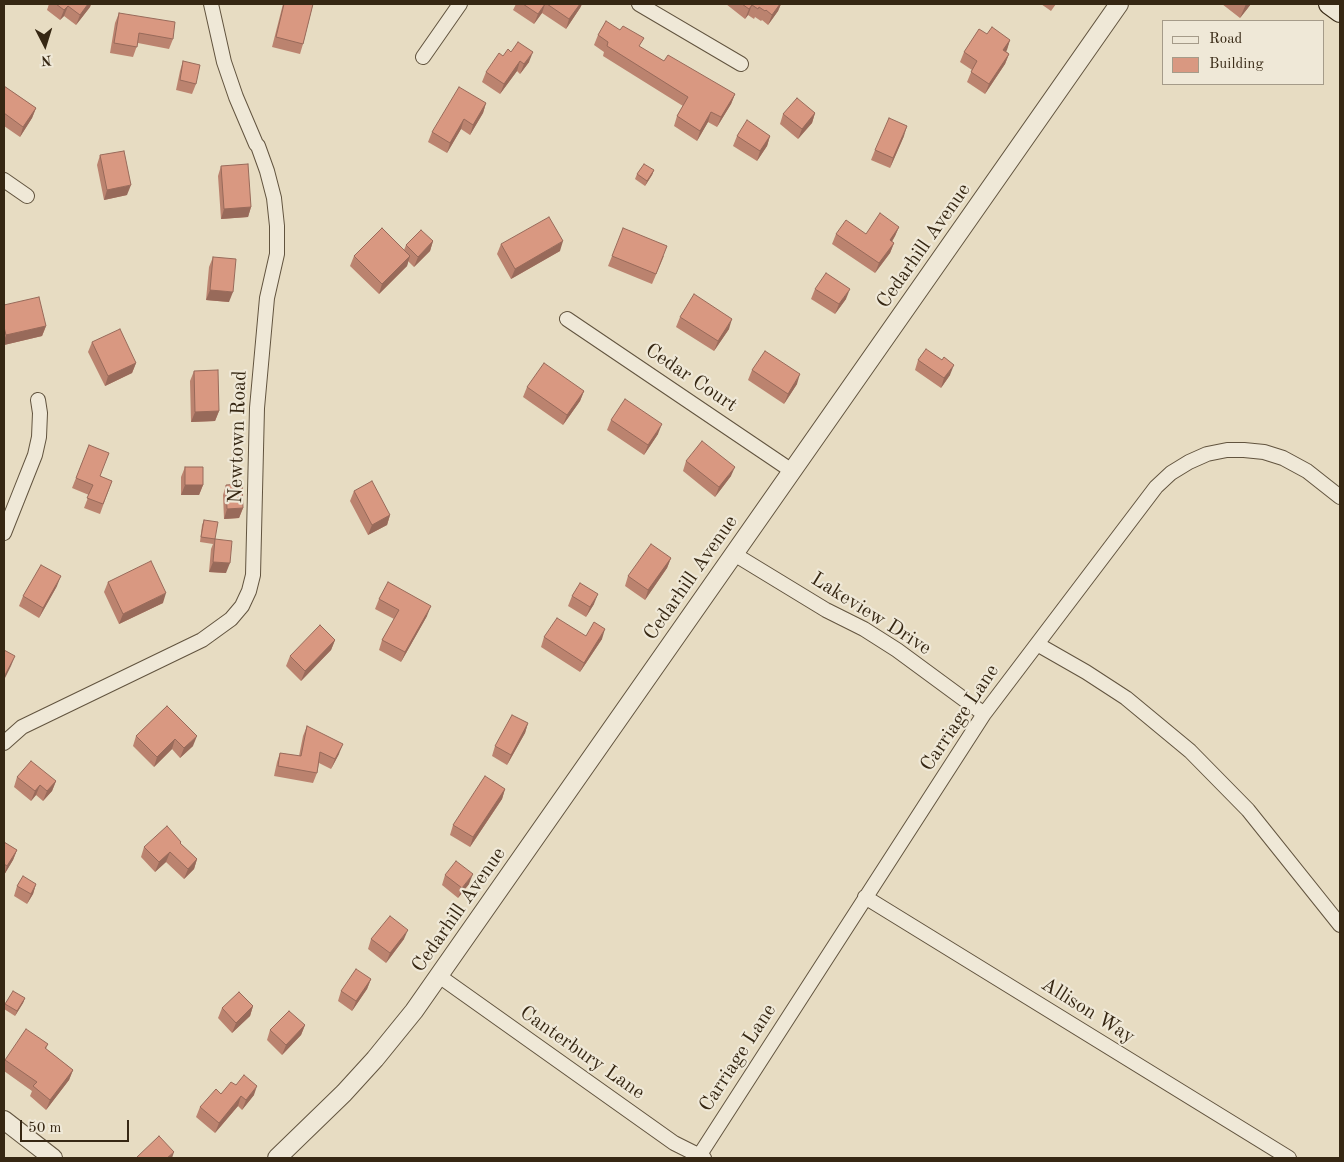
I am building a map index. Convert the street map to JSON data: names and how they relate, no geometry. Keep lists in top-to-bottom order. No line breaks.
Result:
{"streets":{"street":["Cedarhill Avenue","Cedar Court","Newtown Road","Lakeview Drive","Carriage Lane","Allison Way","Canterbury Lane"]},"crossings":[["Cedarhill Avenue","Cedar Court"],["Cedarhill Avenue","Lakeview Drive"],["Cedarhill Avenue","Canterbury Lane"],["Lakeview Drive","Carriage Lane"],["Carriage Lane","Allison Way"],["Carriage Lane","Canterbury Lane"]],"legend":["Road","Building"],"scale_bar":"50 m","north":"bottom"}
